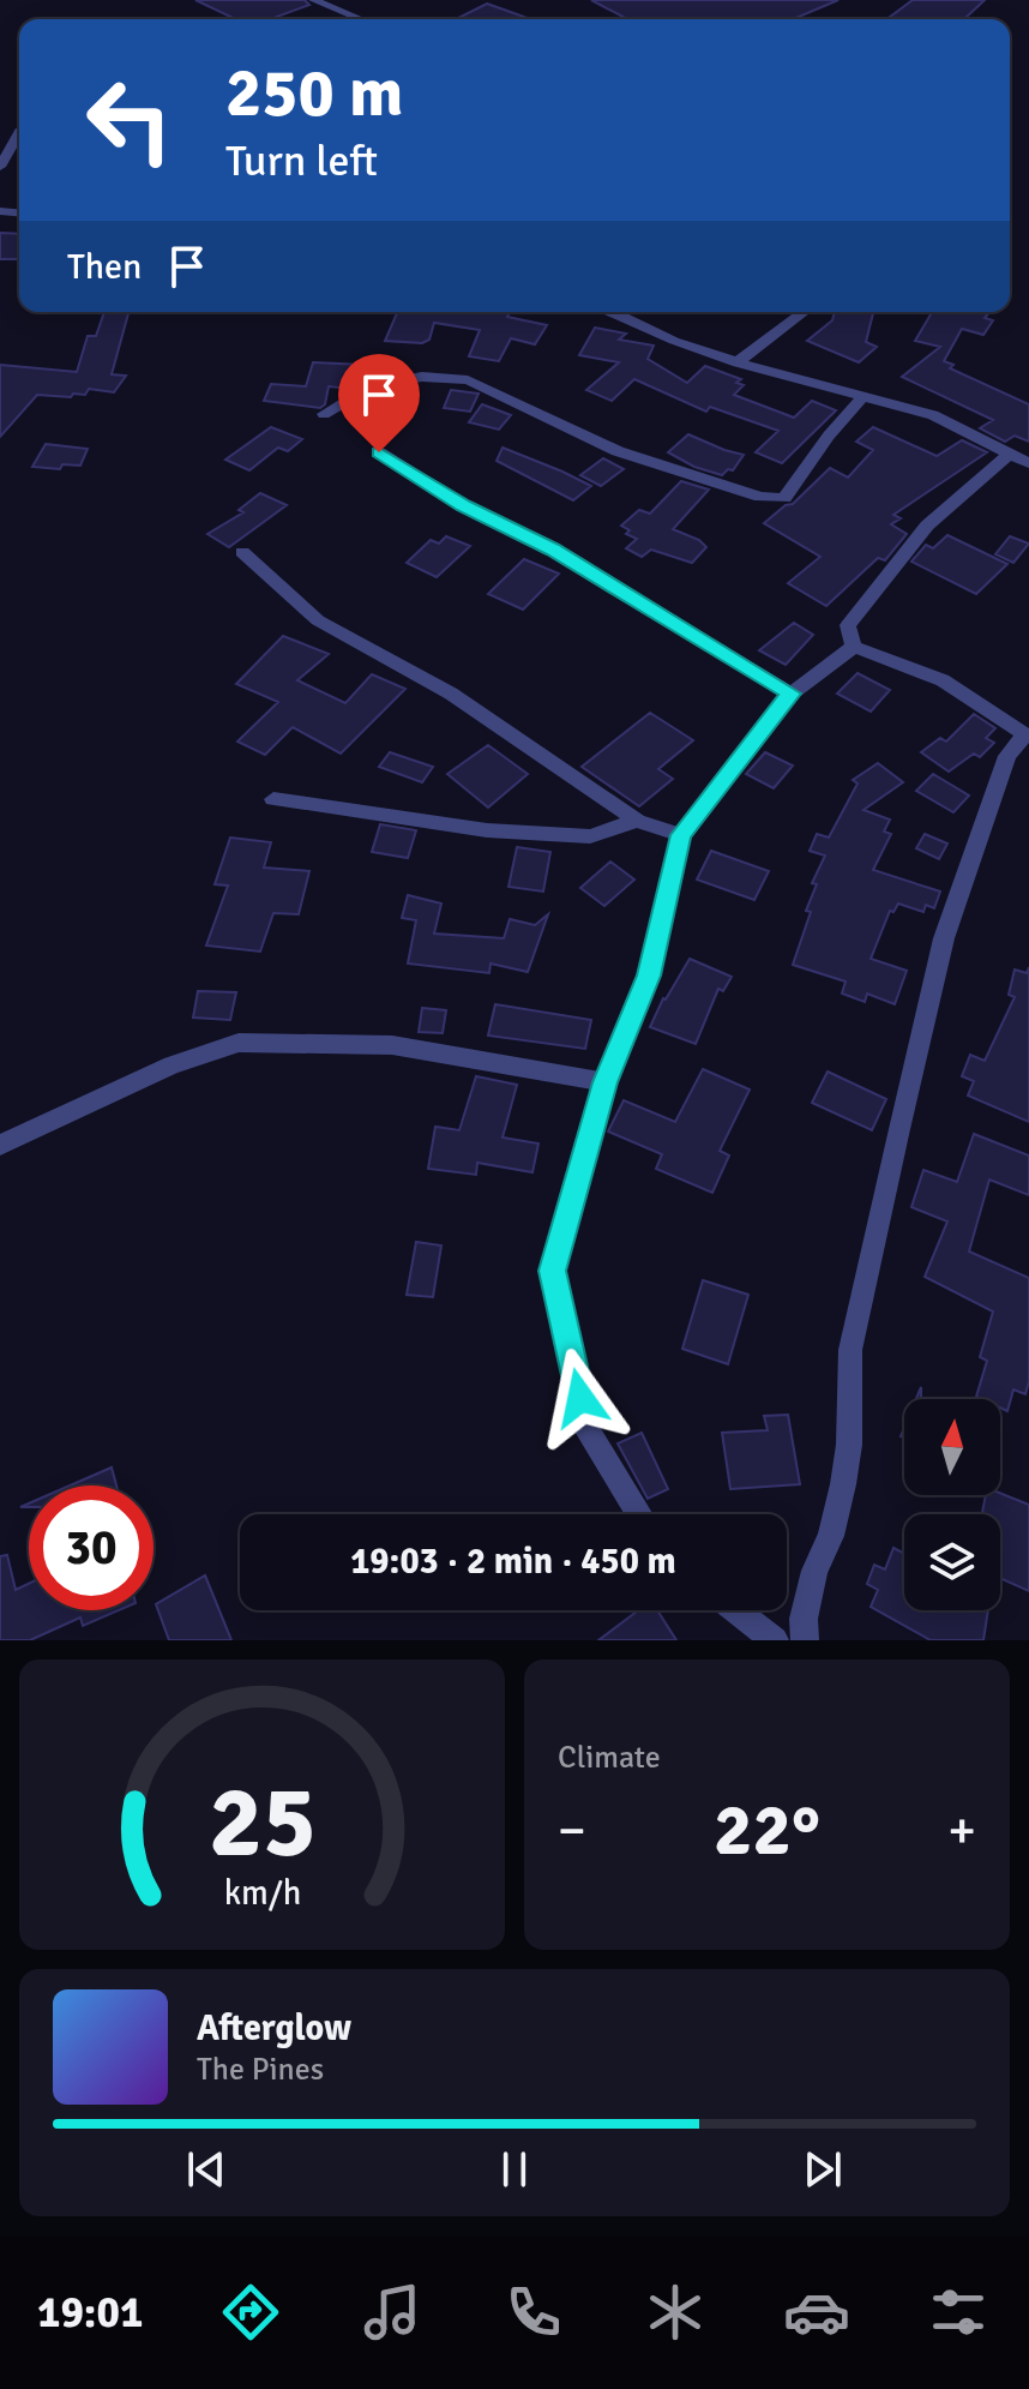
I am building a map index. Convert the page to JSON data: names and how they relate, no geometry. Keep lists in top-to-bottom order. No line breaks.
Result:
{"north":"top","page":{"turn":["250 m","Turn left"],"then":"Then","limit":"30","trip":"19:03 · 2 min · 450 m","tile":"Climate","heat":["−","22°","+"],"song":["Afterglow","The Pines"],"tabs":"19:01","gauge":["25","km/h"]}}
